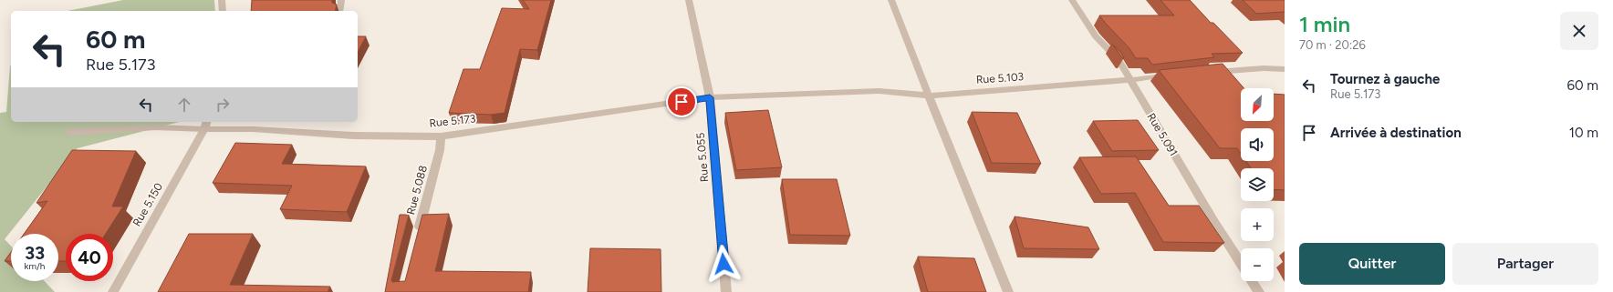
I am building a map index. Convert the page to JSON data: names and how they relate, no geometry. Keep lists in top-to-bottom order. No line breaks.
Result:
{"streets":{"street":["Rue 5.103","Rue 5.173","Rue 5.091","Rue 5.055","Rue 5.088","Rue 5.150"]},"crossings":[["Rue 5.103","Rue 5.173"],["Rue 5.103","Rue 5.091"],["Rue 5.103","Rue 5.055"],["Rue 5.173","Rue 5.055"],["Rue 5.173","Rue 5.088"],["Rue 5.173","Rue 5.150"]],"north":"bottom left","page":{"heading":["1 min","70 m · 20:26"],"turn":["60 m","Rue 5.173"],"list":[{"name":"Tournez à gauche","note":"Rue 5.173","value":"60 m"},{"name":"Arrivée à destination","value":"10 m"}],"map_buttons":["+","−"],"speed":"33 km/h","limit":"40","buttons":["Quitter","Partager"]}}
